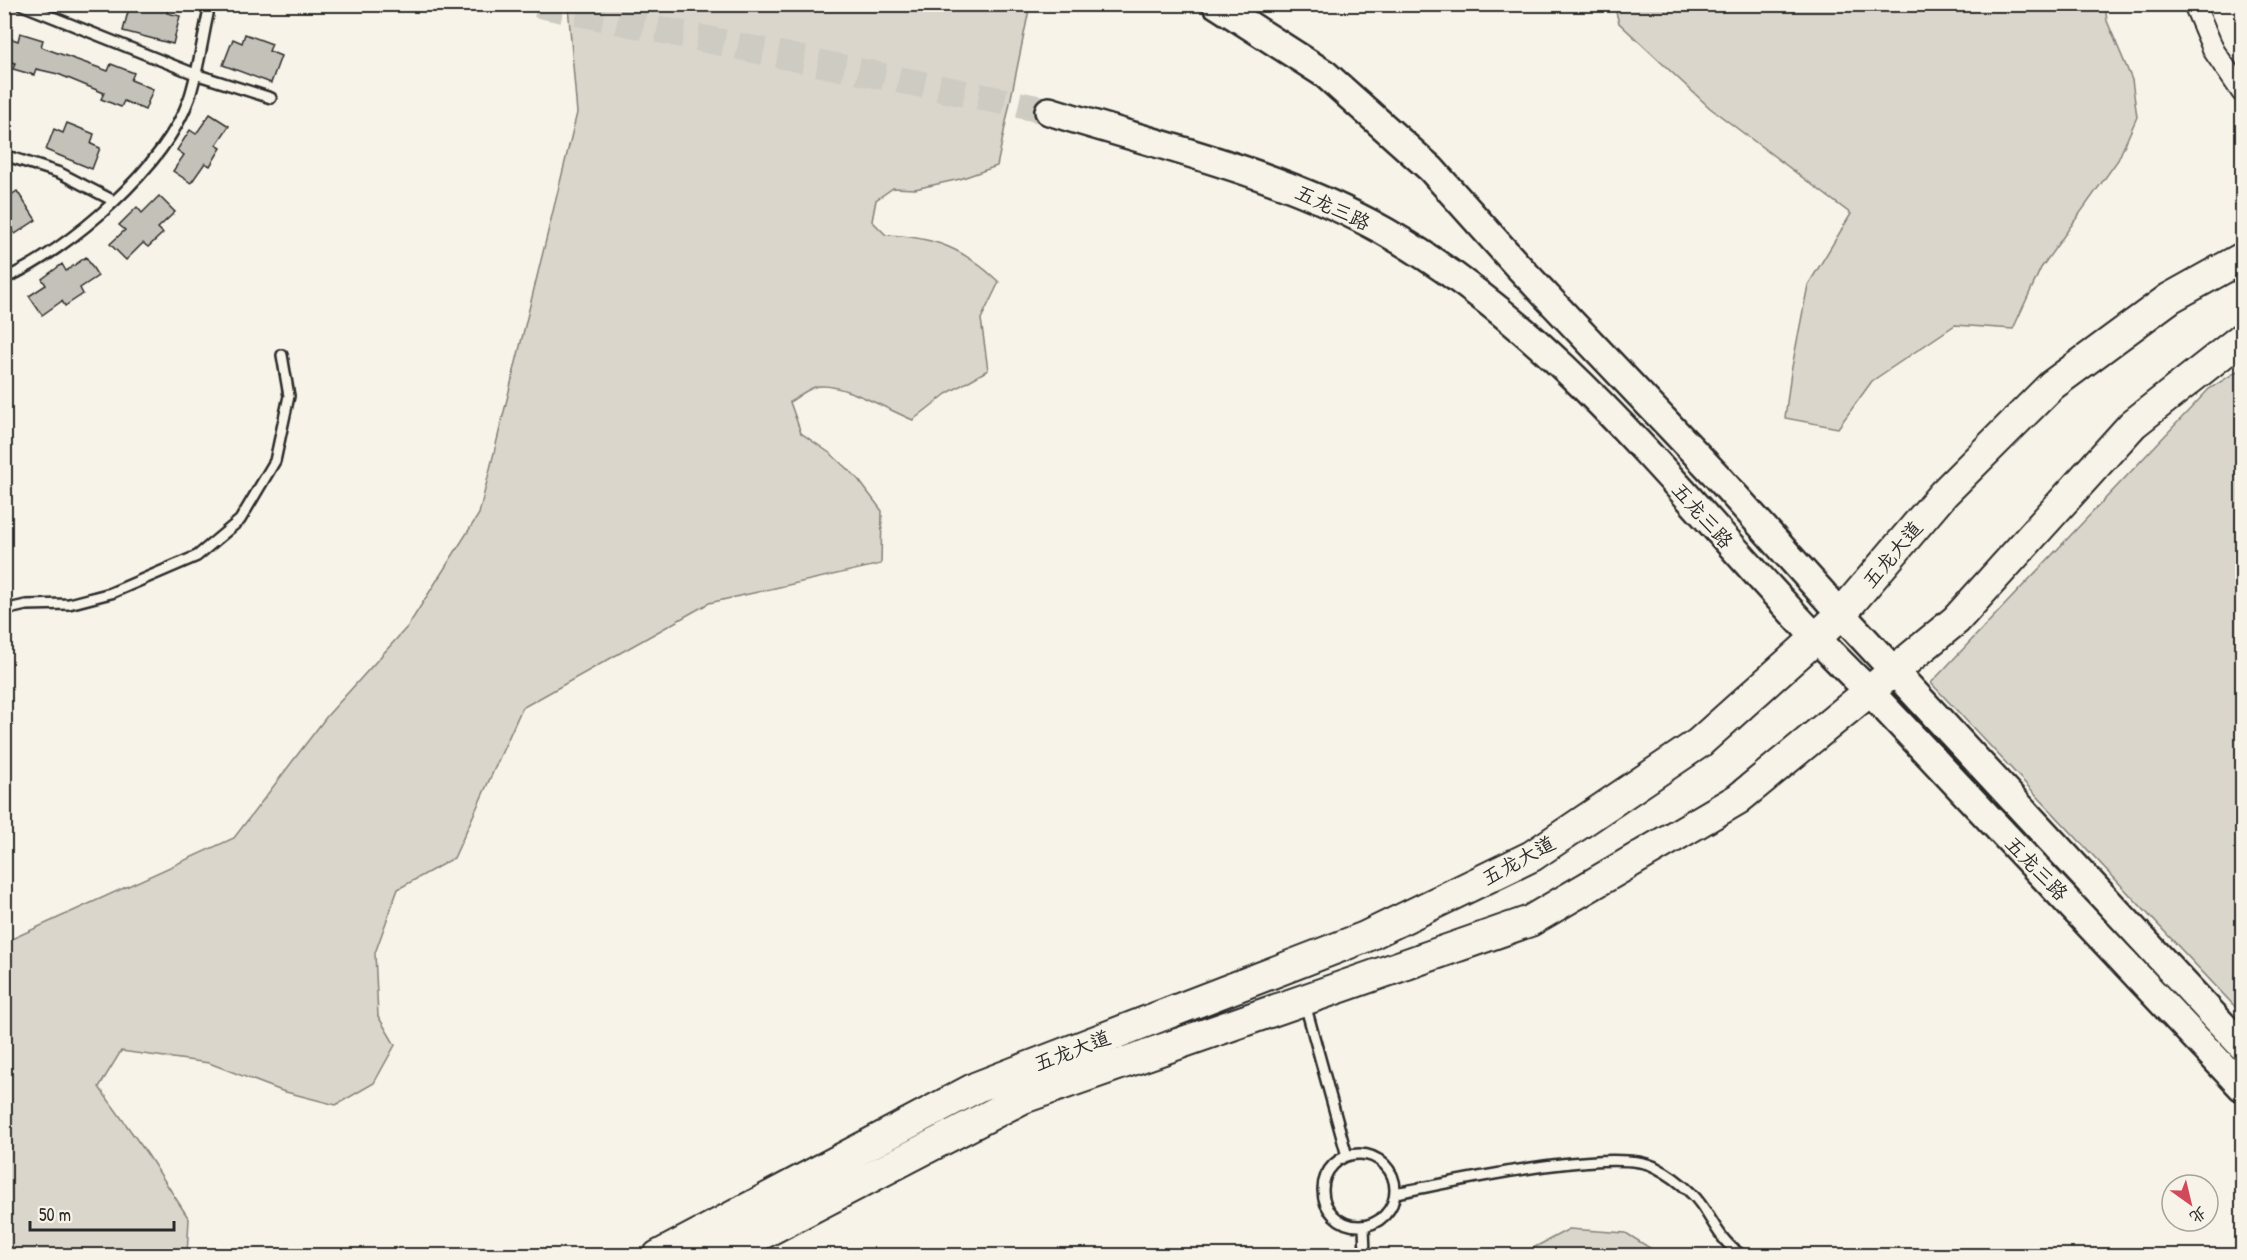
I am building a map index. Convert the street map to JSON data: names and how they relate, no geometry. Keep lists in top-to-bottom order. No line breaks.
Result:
{"streets":{"main road":["五龙三路","五龙大道"]},"crossings":[["五龙三路","五龙大道"]],"scale_bar":"50 m","north":"bottom right"}
